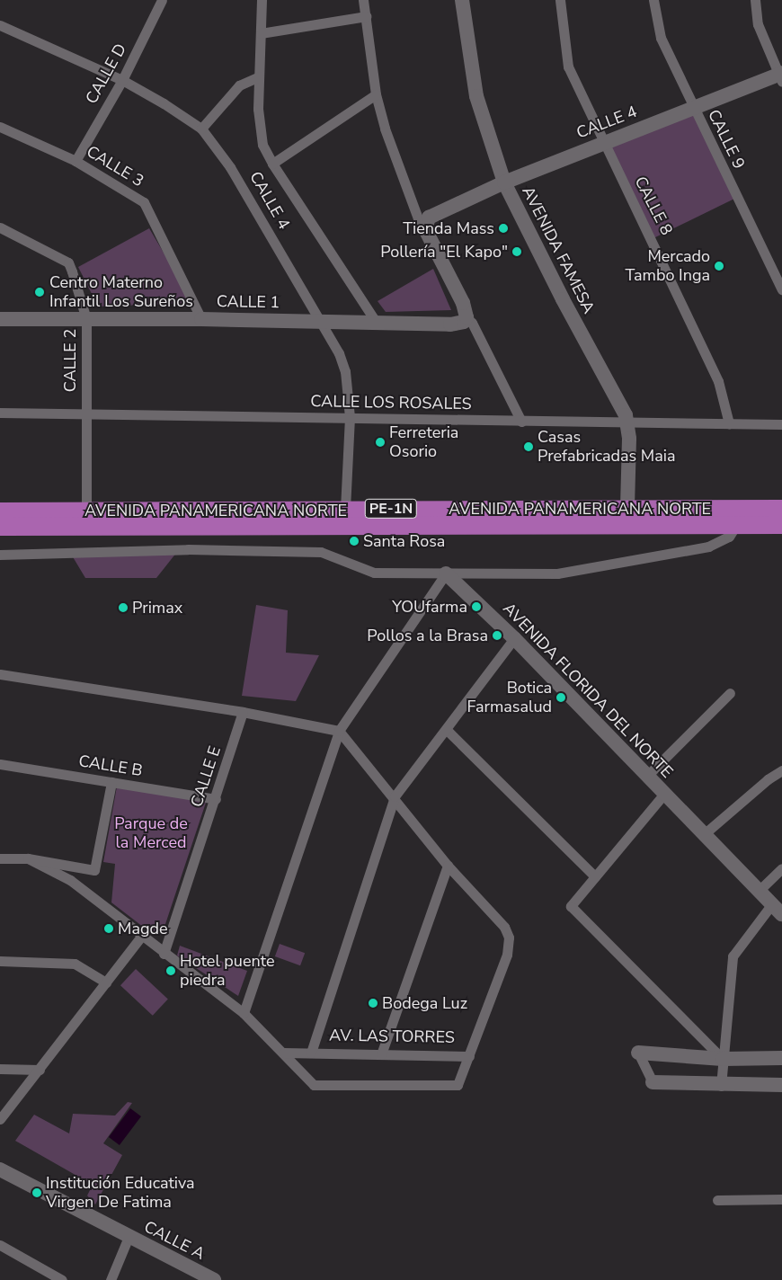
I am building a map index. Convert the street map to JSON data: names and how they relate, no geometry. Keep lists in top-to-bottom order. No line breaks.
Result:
{"streets":{"highway":["PE-1N","AVENIDA PANAMERICANA NORTE"],"street":["CALLE D","CALLE 4","CALLE 9","CALLE 3","CALLE 8","AVENIDA FAMESA","CALLE 1","CALLE 2","CALLE LOS ROSALES","AVENIDA FLORIDA DEL NORTE","CALLE B","CALLE E","AV. LAS TORRES","CALLE A"]},"crossings":[["CALLE D","CALLE 4"],["CALLE D","CALLE 3"],["CALLE 4","CALLE 9"],["CALLE 4","CALLE 8"],["CALLE 4","AVENIDA FAMESA"],["CALLE 4","CALLE 1"],["CALLE 4","CALLE LOS ROSALES"],["CALLE 4","AVENIDA PANAMERICANA NORTE"],["CALLE 3","CALLE 1"],["CALLE 8","CALLE LOS ROSALES"],["AVENIDA FAMESA","CALLE LOS ROSALES"],["AVENIDA FAMESA","AVENIDA PANAMERICANA NORTE"],["CALLE 1","CALLE 2"],["CALLE 2","CALLE LOS ROSALES"],["CALLE 2","AVENIDA PANAMERICANA NORTE"],["CALLE B","CALLE E"]],"parks":["Parque de la Merced"],"places":["Tienda Mass","Pollería \"El Kapo\"","Mercado Tambo Inga","Centro Materno Infantil Los Sureños","Ferreteria Osorio","Casas Prefabricadas Maia","Santa Rosa","YOUfarma","Primax","Pollos a la Brasa","Botica Farmasalud","Magde","Hotel puente piedra","Bodega Luz","Institución Educativa Virgen De Fatima"]}
